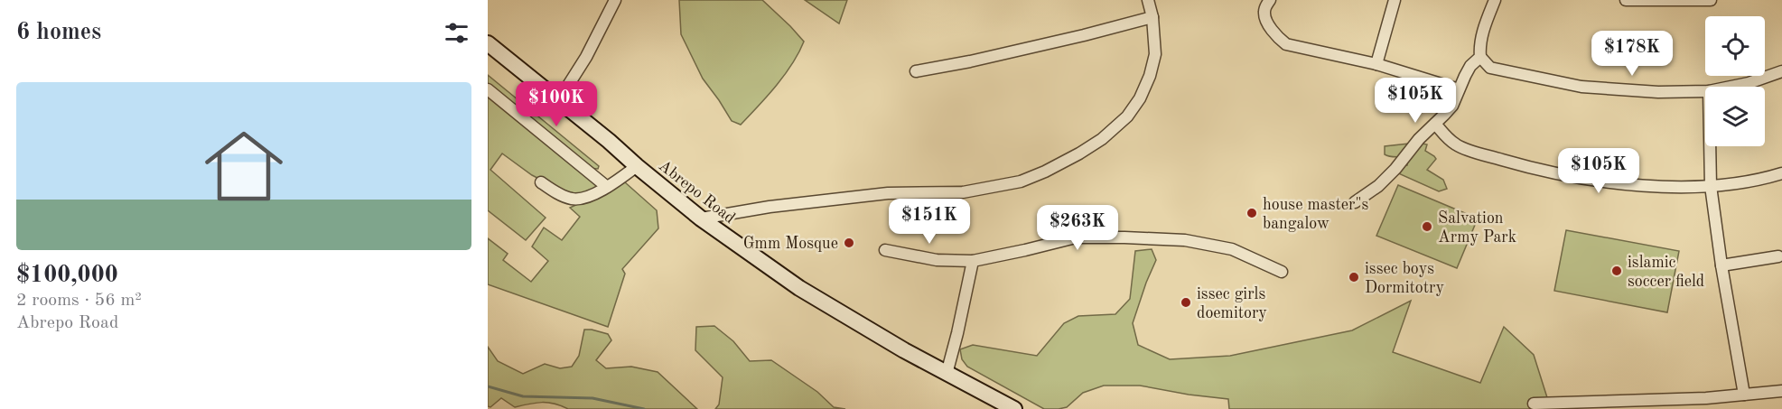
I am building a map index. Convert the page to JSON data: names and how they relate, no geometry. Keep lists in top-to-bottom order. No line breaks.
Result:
{"streets":{"main road":["Abrepo Road"]},"places":["house master\"s bangalow","Salvation Army Park","Gmm Mosque","islamic soccer field","issec boys Dormitotry","issec girls doemitory"],"page":{"heading":"6 homes","price":["$178K","$105K","$100K","$105K","$151K","$263K"],"list":[{"name":"$100,000","note":"2 rooms · 56 m² · Abrepo Road"}]}}
